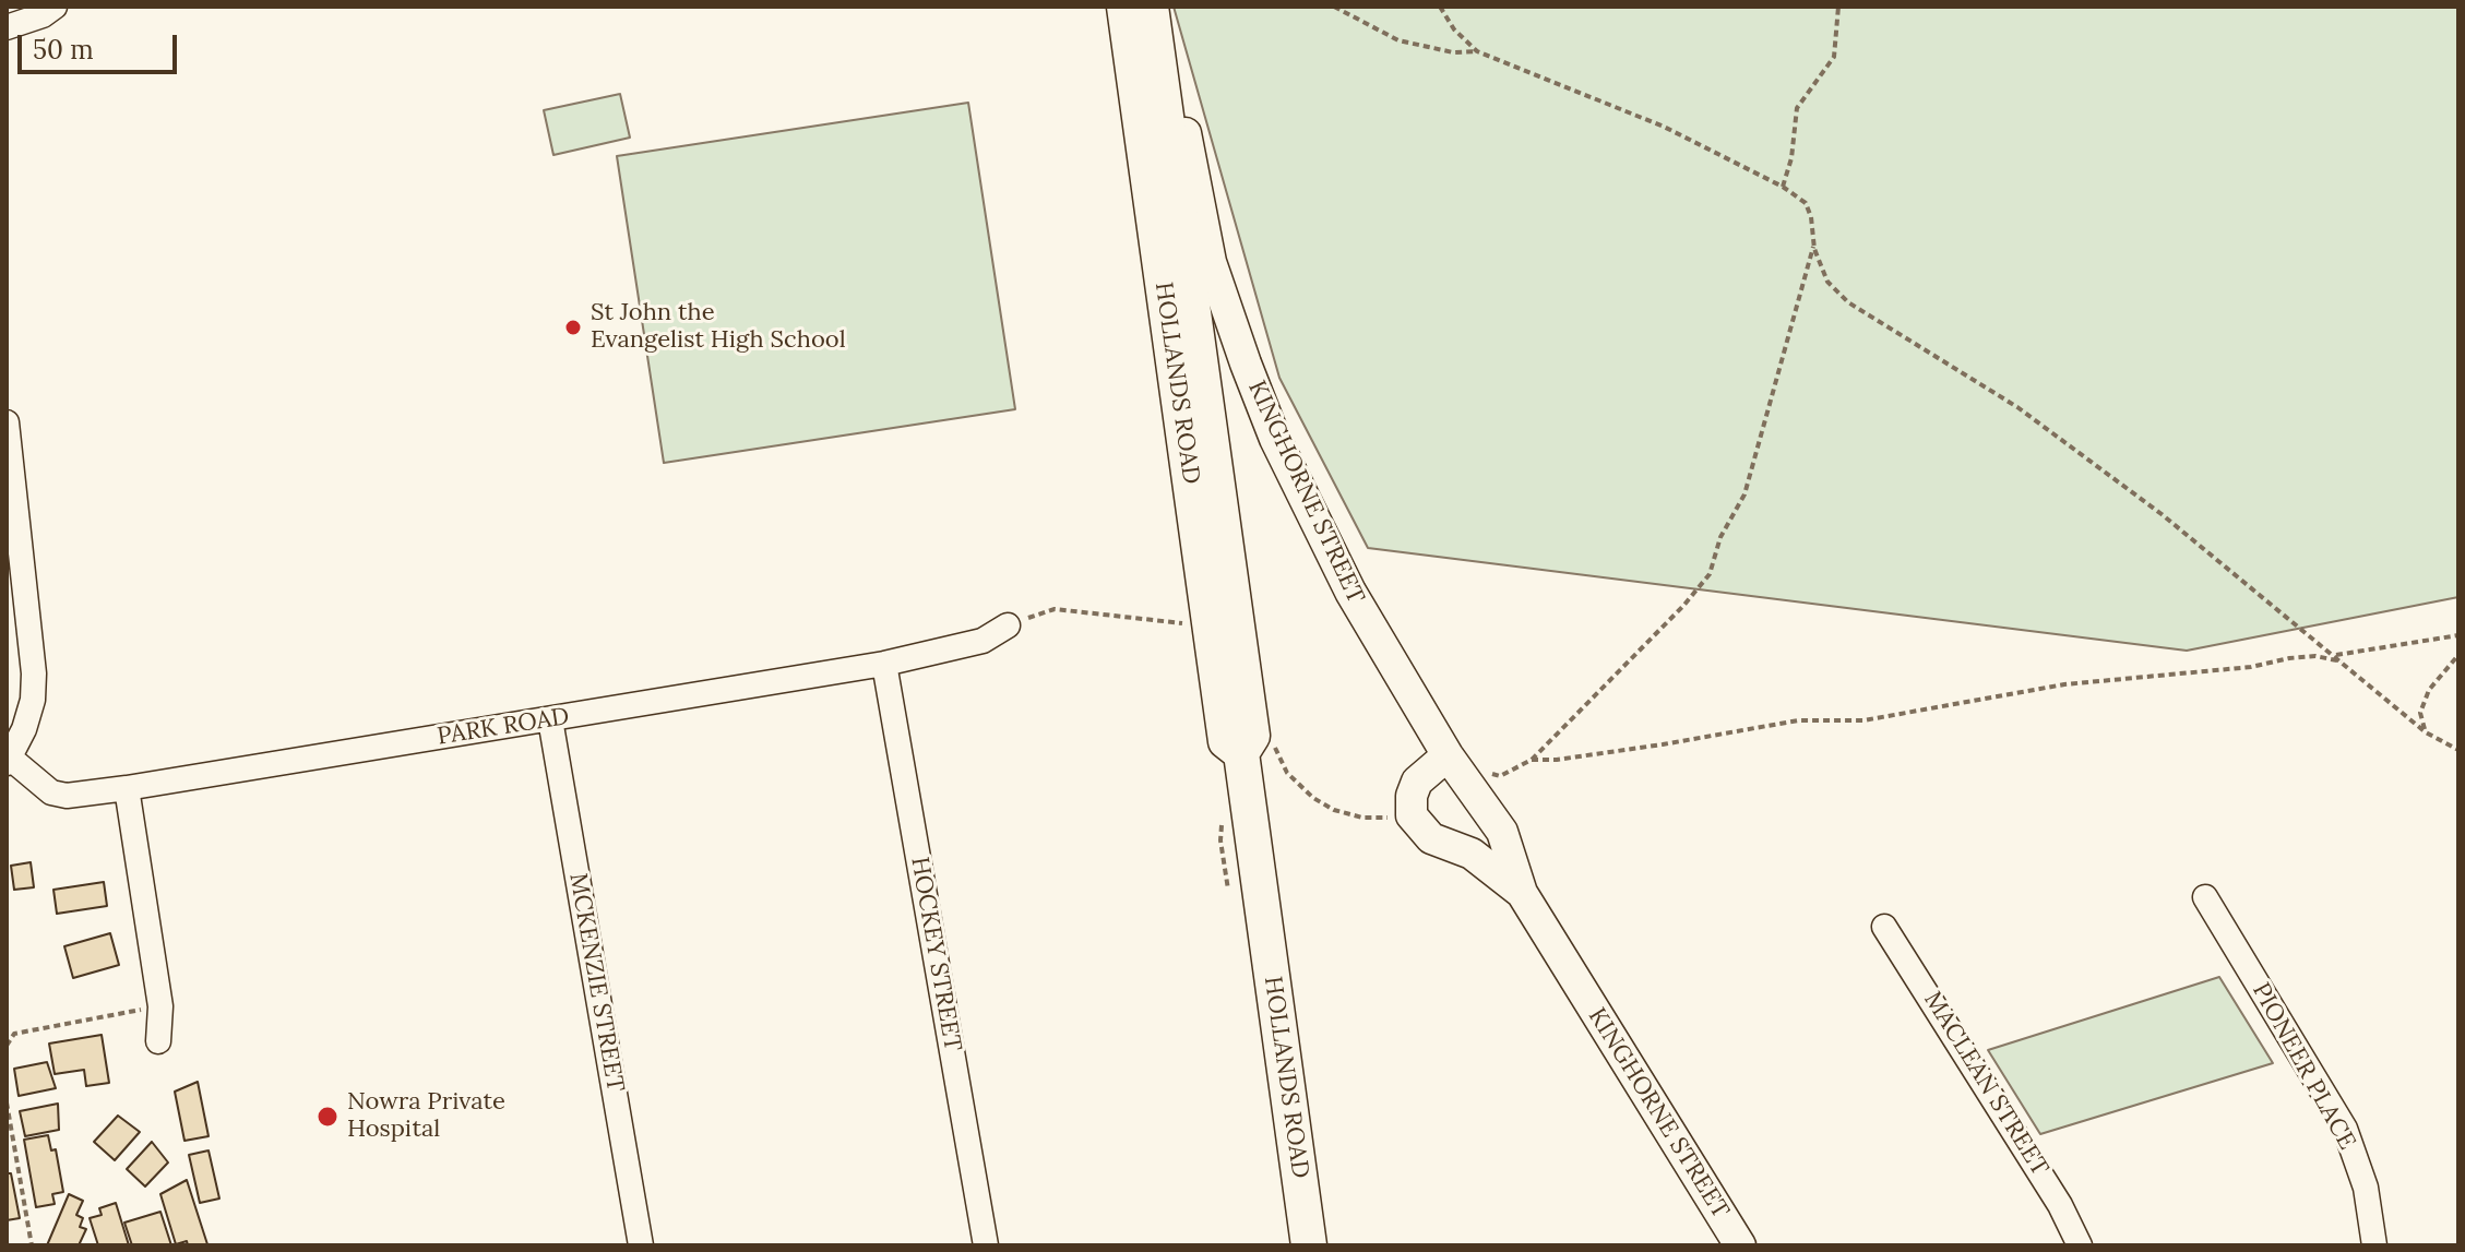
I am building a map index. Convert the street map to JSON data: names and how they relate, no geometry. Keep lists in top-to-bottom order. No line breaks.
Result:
{"streets":{"highway":["HOLLANDS ROAD"],"main road":["KINGHORNE STREET"],"street":["PARK ROAD","HOCKEY STREET","MCKENZIE STREET","PIONEER PLACE","MACLEAN STREET"]},"crossings":[["PARK ROAD","HOCKEY STREET"],["PARK ROAD","MCKENZIE STREET"]],"places":["St John the Evangelist High School","Nowra Private Hospital"],"scale_bar":"50 m"}
